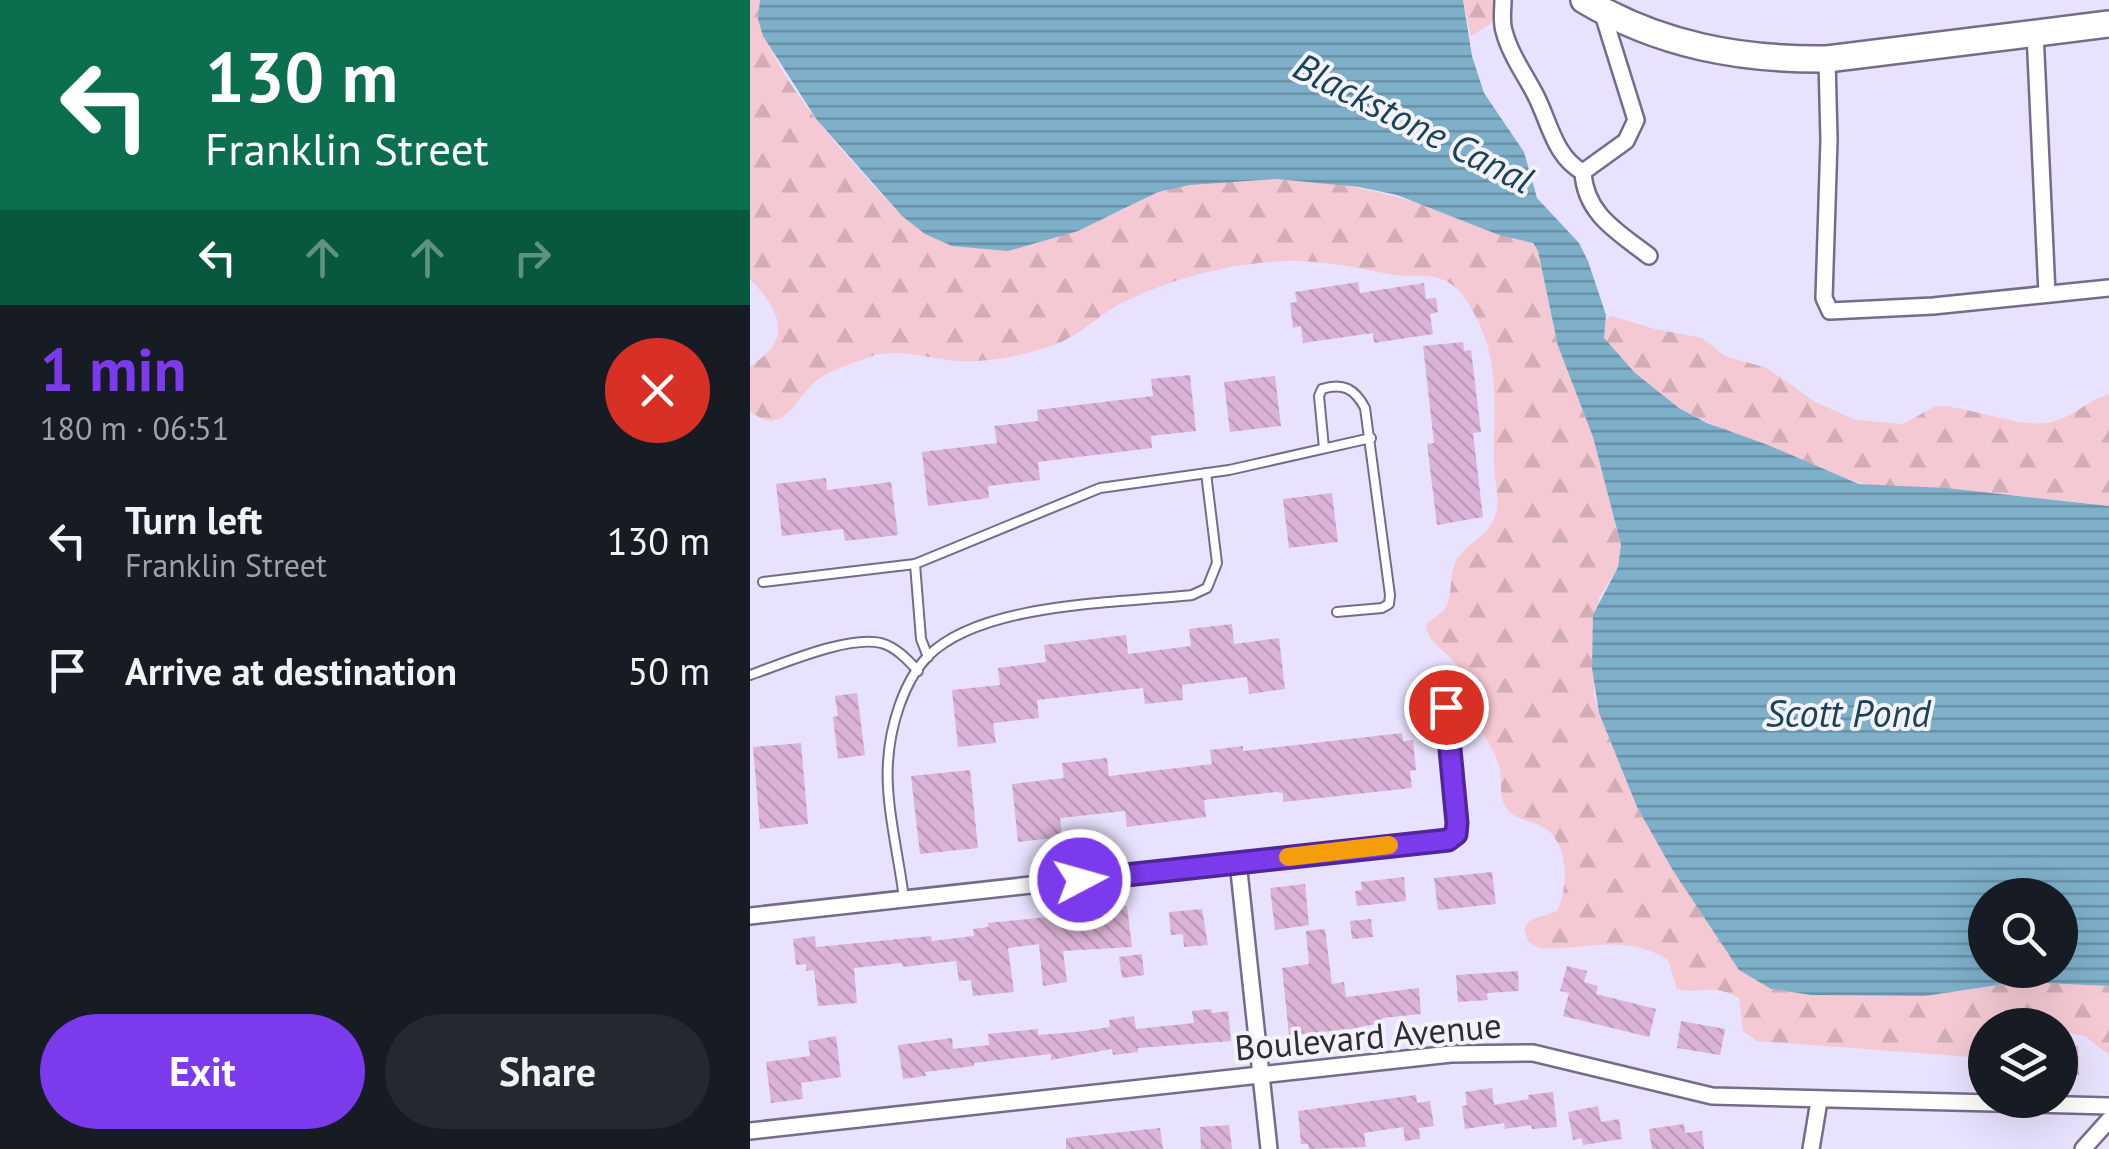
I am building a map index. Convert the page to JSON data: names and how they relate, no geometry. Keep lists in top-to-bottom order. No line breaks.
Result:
{"streets":{"street":["Boulevard Avenue"]},"water":["Blackstone Canal","Scott Pond"],"page":{"turn":["130 m","Franklin Street"],"heading":["1 min","180 m · 06:51"],"list":[{"name":"Turn left","note":"Franklin Street","value":"130 m"},{"name":"Arrive at destination","value":"50 m"}],"buttons":["Exit","Share"]}}
